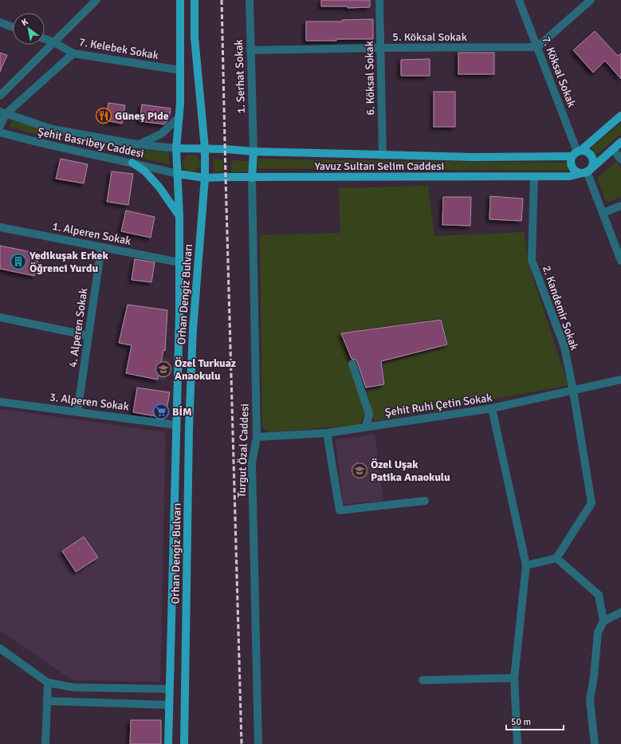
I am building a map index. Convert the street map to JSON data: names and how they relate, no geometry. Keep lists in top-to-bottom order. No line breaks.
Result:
{"streets":{"main road":["Yavuz Sultan Selim Caddesi","Orhan Dengiz Bulvarı"],"street":["5. Köksal Sokak","7. Kelebek Sokak","7. Köksal Sokak","1. Serhat Sokak","6. Köksal Sokak","Şehit Basribey Caddesi","1. Alperen Sokak","2. Kandemir Sokak","4. Alperen Sokak","3. Alperen Sokak","Şehit Ruhi Çetin Sokak","Turgut Özal Caddesi"]},"crossings":[["5. Köksal Sokak","7. Köksal Sokak"],["5. Köksal Sokak","1. Serhat Sokak"],["5. Köksal Sokak","6. Köksal Sokak"],["7. Kelebek Sokak","Orhan Dengiz Bulvarı"],["7. Köksal Sokak","Yavuz Sultan Selim Caddesi"],["1. Serhat Sokak","Yavuz Sultan Selim Caddesi"],["6. Köksal Sokak","Yavuz Sultan Selim Caddesi"],["Şehit Basribey Caddesi","Yavuz Sultan Selim Caddesi"],["Şehit Basribey Caddesi","Orhan Dengiz Bulvarı"],["Yavuz Sultan Selim Caddesi","Orhan Dengiz Bulvarı"],["Yavuz Sultan Selim Caddesi","2. Kandemir Sokak"],["Yavuz Sultan Selim Caddesi","Turgut Özal Caddesi"],["1. Alperen Sokak","Orhan Dengiz Bulvarı"],["1. Alperen Sokak","4. Alperen Sokak"],["Orhan Dengiz Bulvarı","3. Alperen Sokak"],["2. Kandemir Sokak","Şehit Ruhi Çetin Sokak"],["4. Alperen Sokak","3. Alperen Sokak"],["Şehit Ruhi Çetin Sokak","Turgut Özal Caddesi"]],"places":{"restaurant":["Güneş Pide"],"building":["Yedikuşak Erkek Öğrenci Yurdu"],"school or university":["Özel Turkuaz Anaokulu","Özel Uşak Patika Anaokulu"],"supermarket":["BİM"]},"scale_bar":"50 m","north":"top left"}
